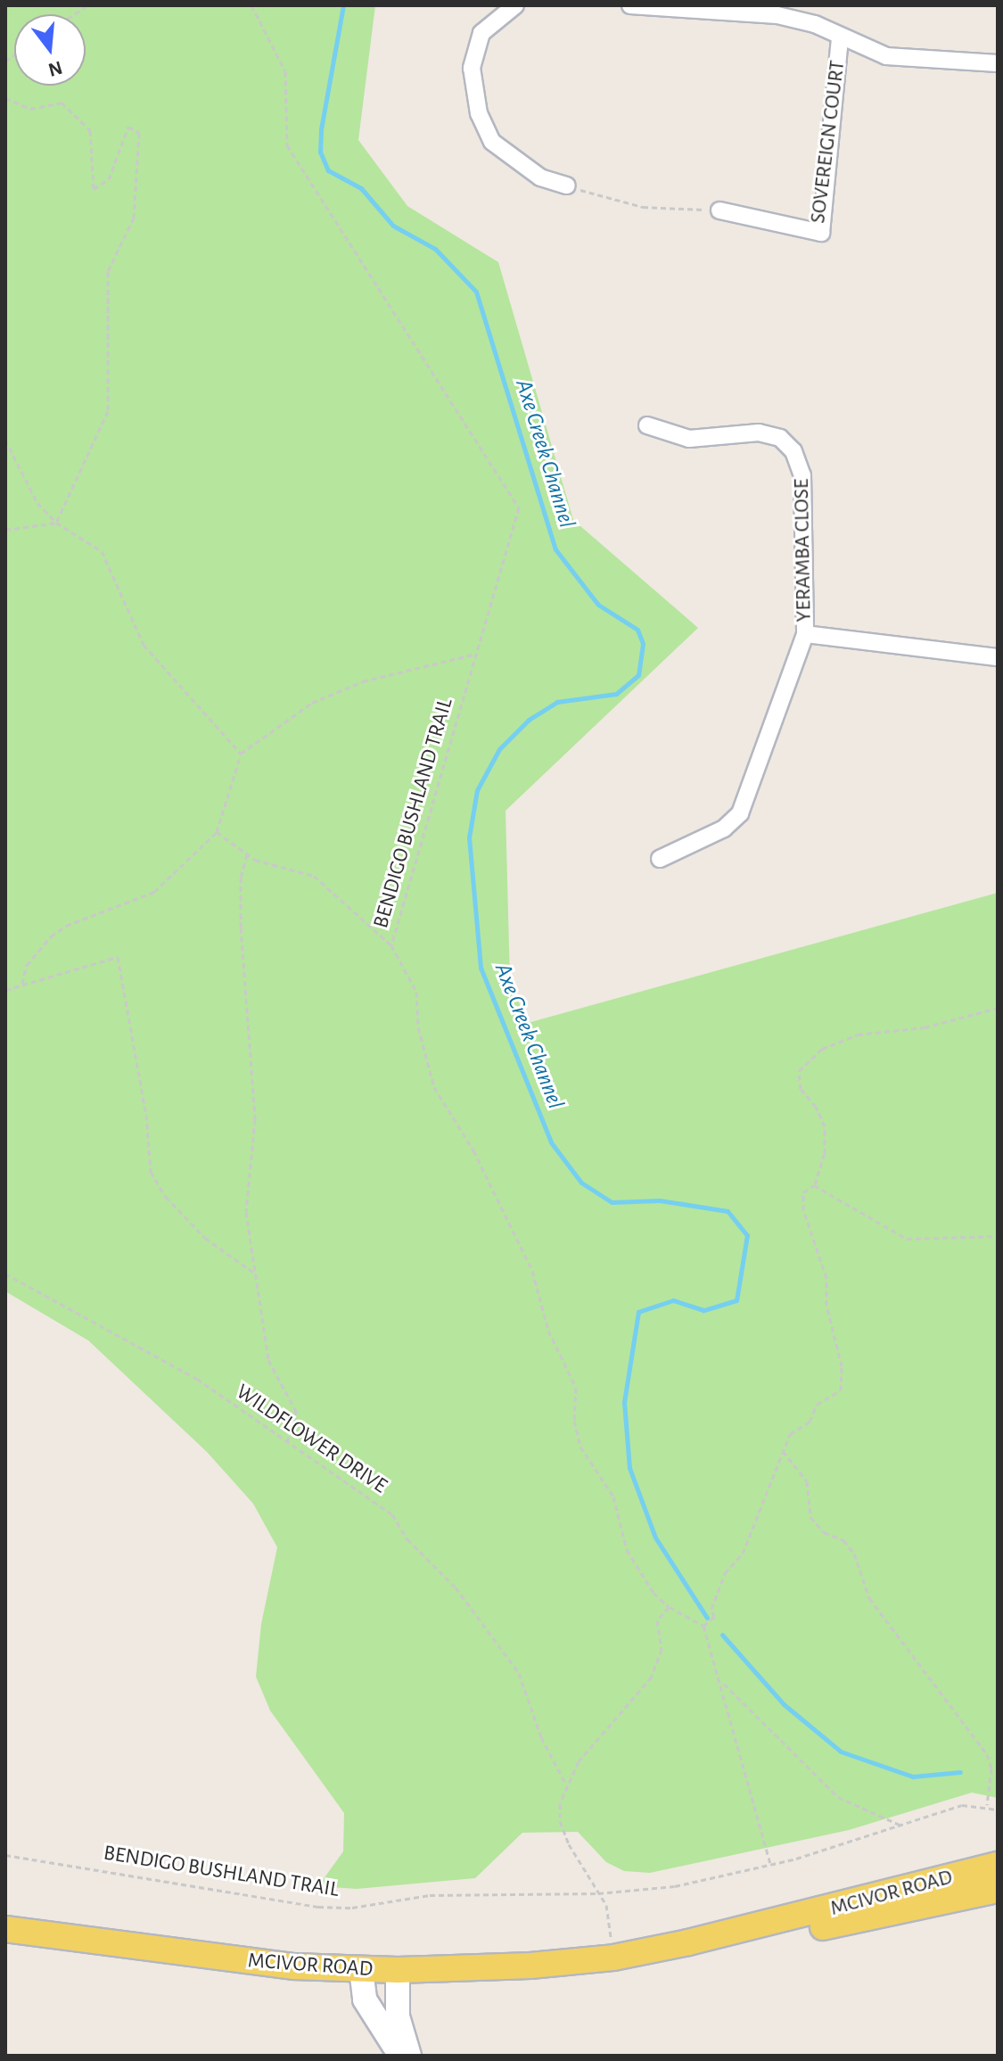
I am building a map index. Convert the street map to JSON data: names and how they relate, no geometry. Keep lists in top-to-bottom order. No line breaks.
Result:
{"streets":{"main road":["MCIVOR ROAD"],"street":["SOVEREIGN COURT","YERAMBA CLOSE"],"path":["BENDIGO BUSHLAND TRAIL","WILDFLOWER DRIVE"]},"water":["Axe Creek Channel"],"north":"bottom"}
